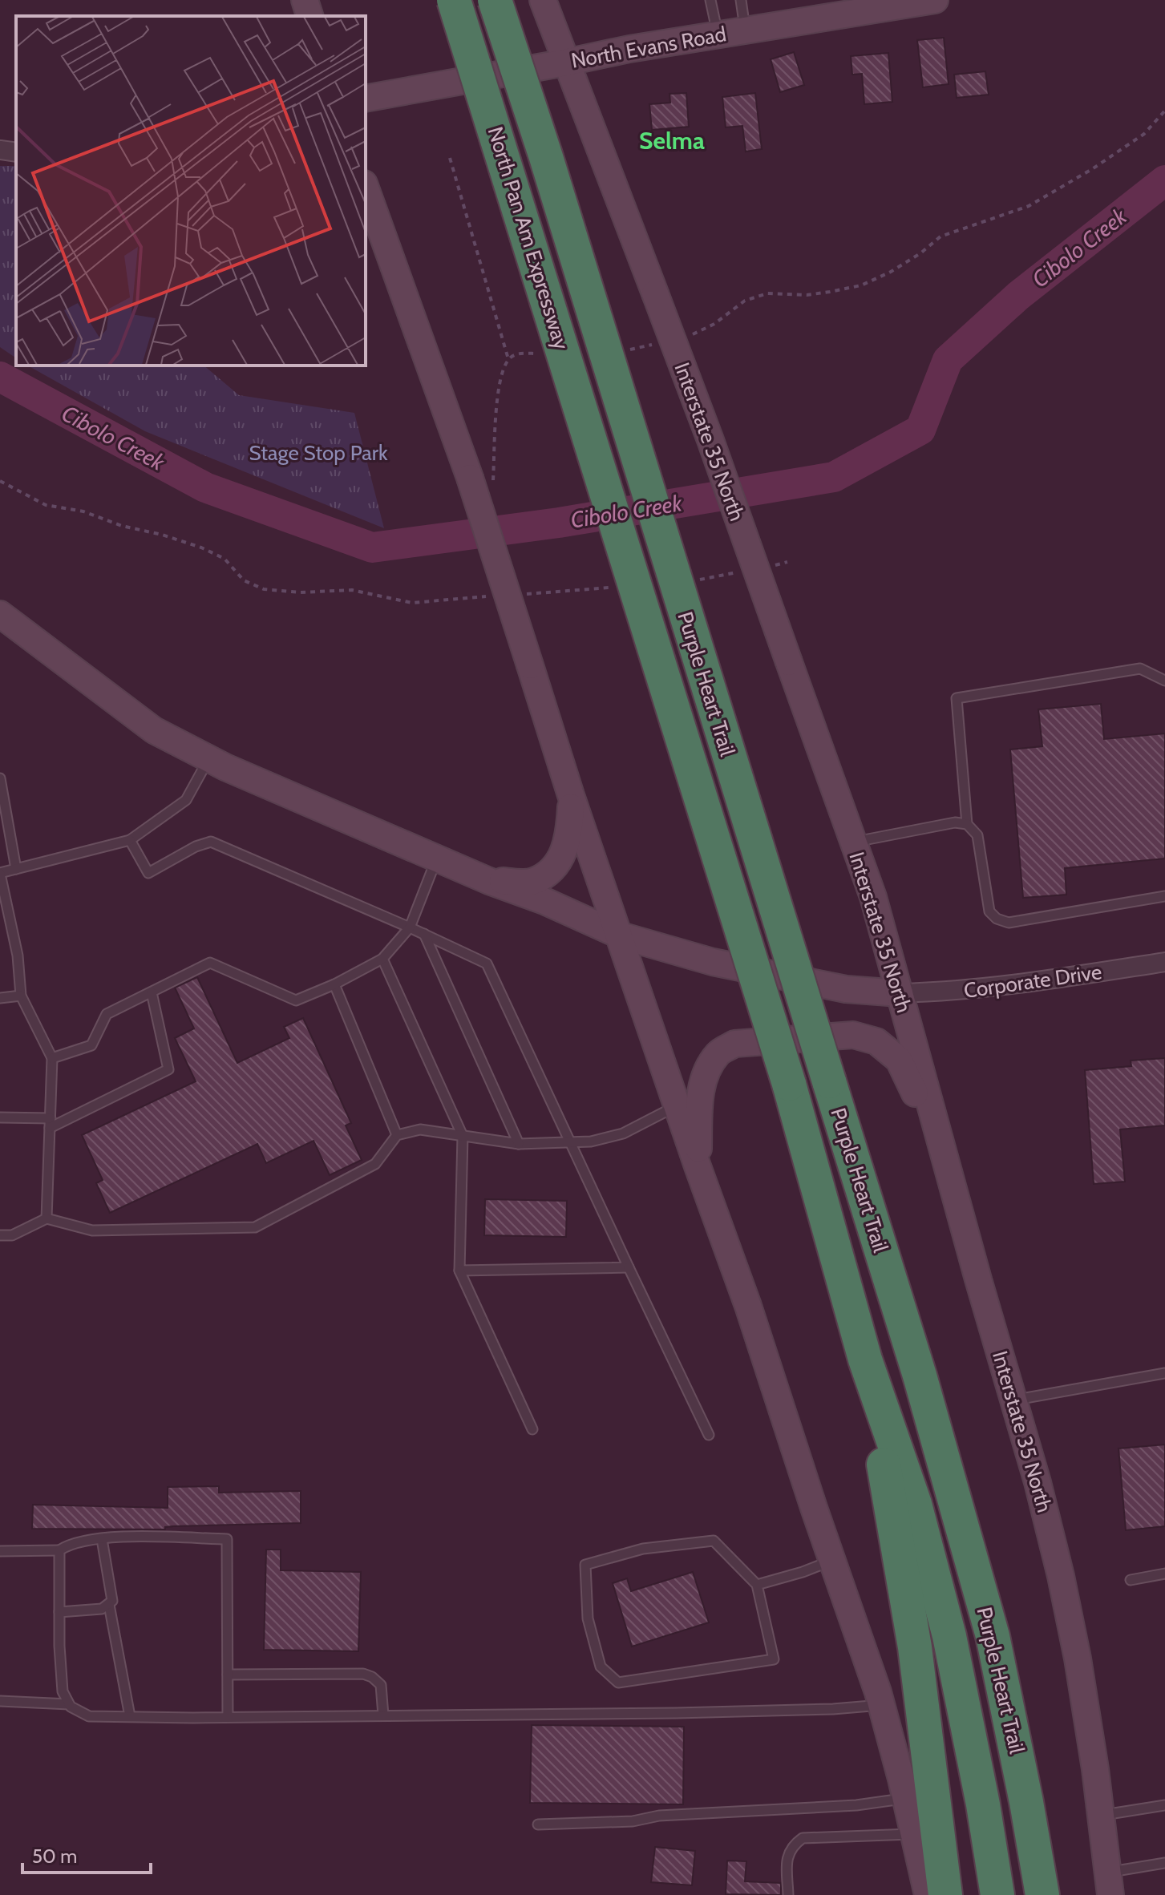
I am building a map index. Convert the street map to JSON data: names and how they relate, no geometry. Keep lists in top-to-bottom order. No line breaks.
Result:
{"streets":{"highway":["North Pan Am Expressway","Purple Heart Trail"],"main road":["North Evans Road","Interstate 35 North"],"street":["Corporate Drive"]},"crossings":[["North Evans Road","Interstate 35 North"],["North Pan Am Expressway","Purple Heart Trail"],["Interstate 35 North","Corporate Drive"]],"districts":["Selma"],"water":["Cibolo Creek"],"parks":["Stage Stop Park"],"scale_bar":"50 m"}
